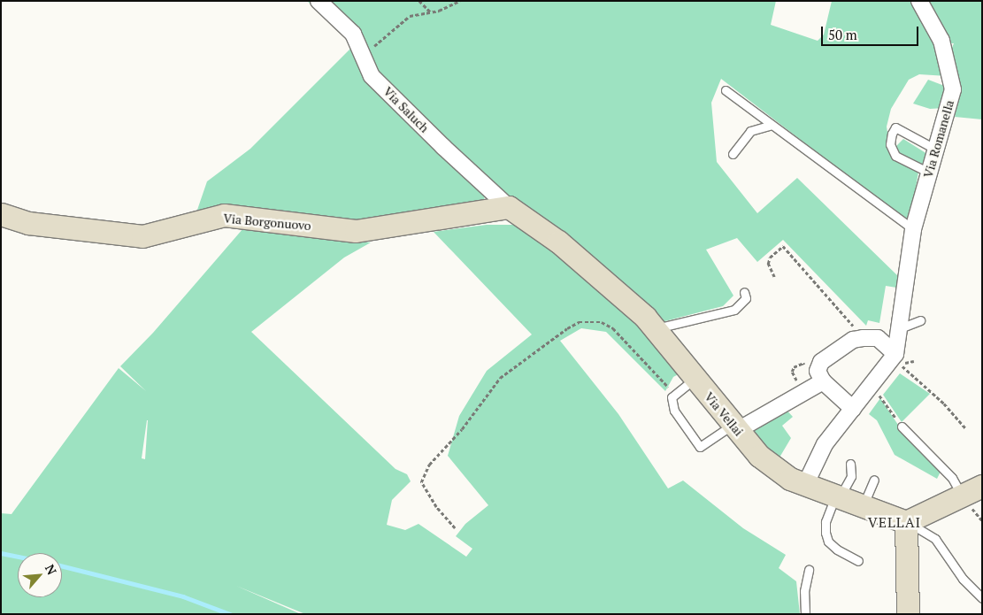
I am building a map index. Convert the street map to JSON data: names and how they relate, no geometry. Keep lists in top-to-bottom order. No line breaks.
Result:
{"streets":{"street":["Via Saluch","Via Romanella","Via Borgonuovo","Via Vellai"]},"crossings":[["Via Saluch","Via Borgonuovo"],["Via Saluch","Via Vellai"],["Via Borgonuovo","Via Vellai"]],"districts":["VELLAI"],"scale_bar":"50 m","north":"top right"}
